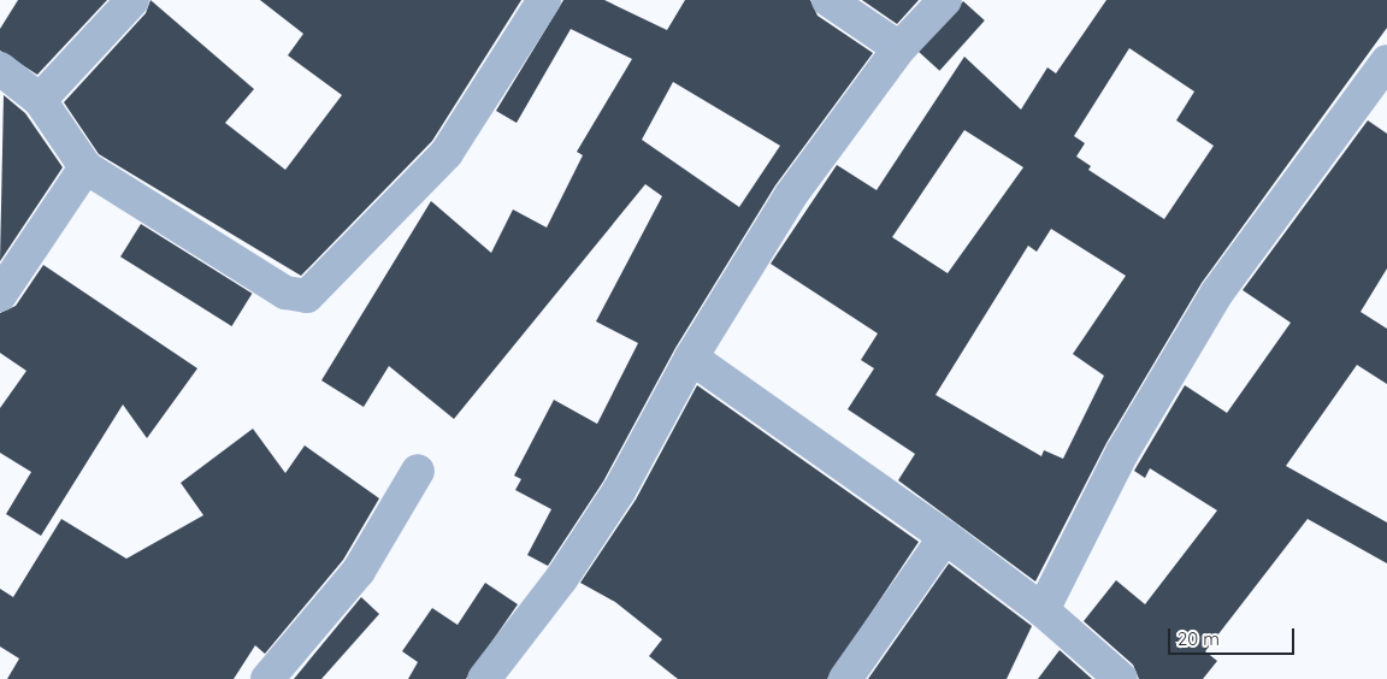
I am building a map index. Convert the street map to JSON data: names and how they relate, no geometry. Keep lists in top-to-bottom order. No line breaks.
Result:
{"scale_bar":"20 m"}
